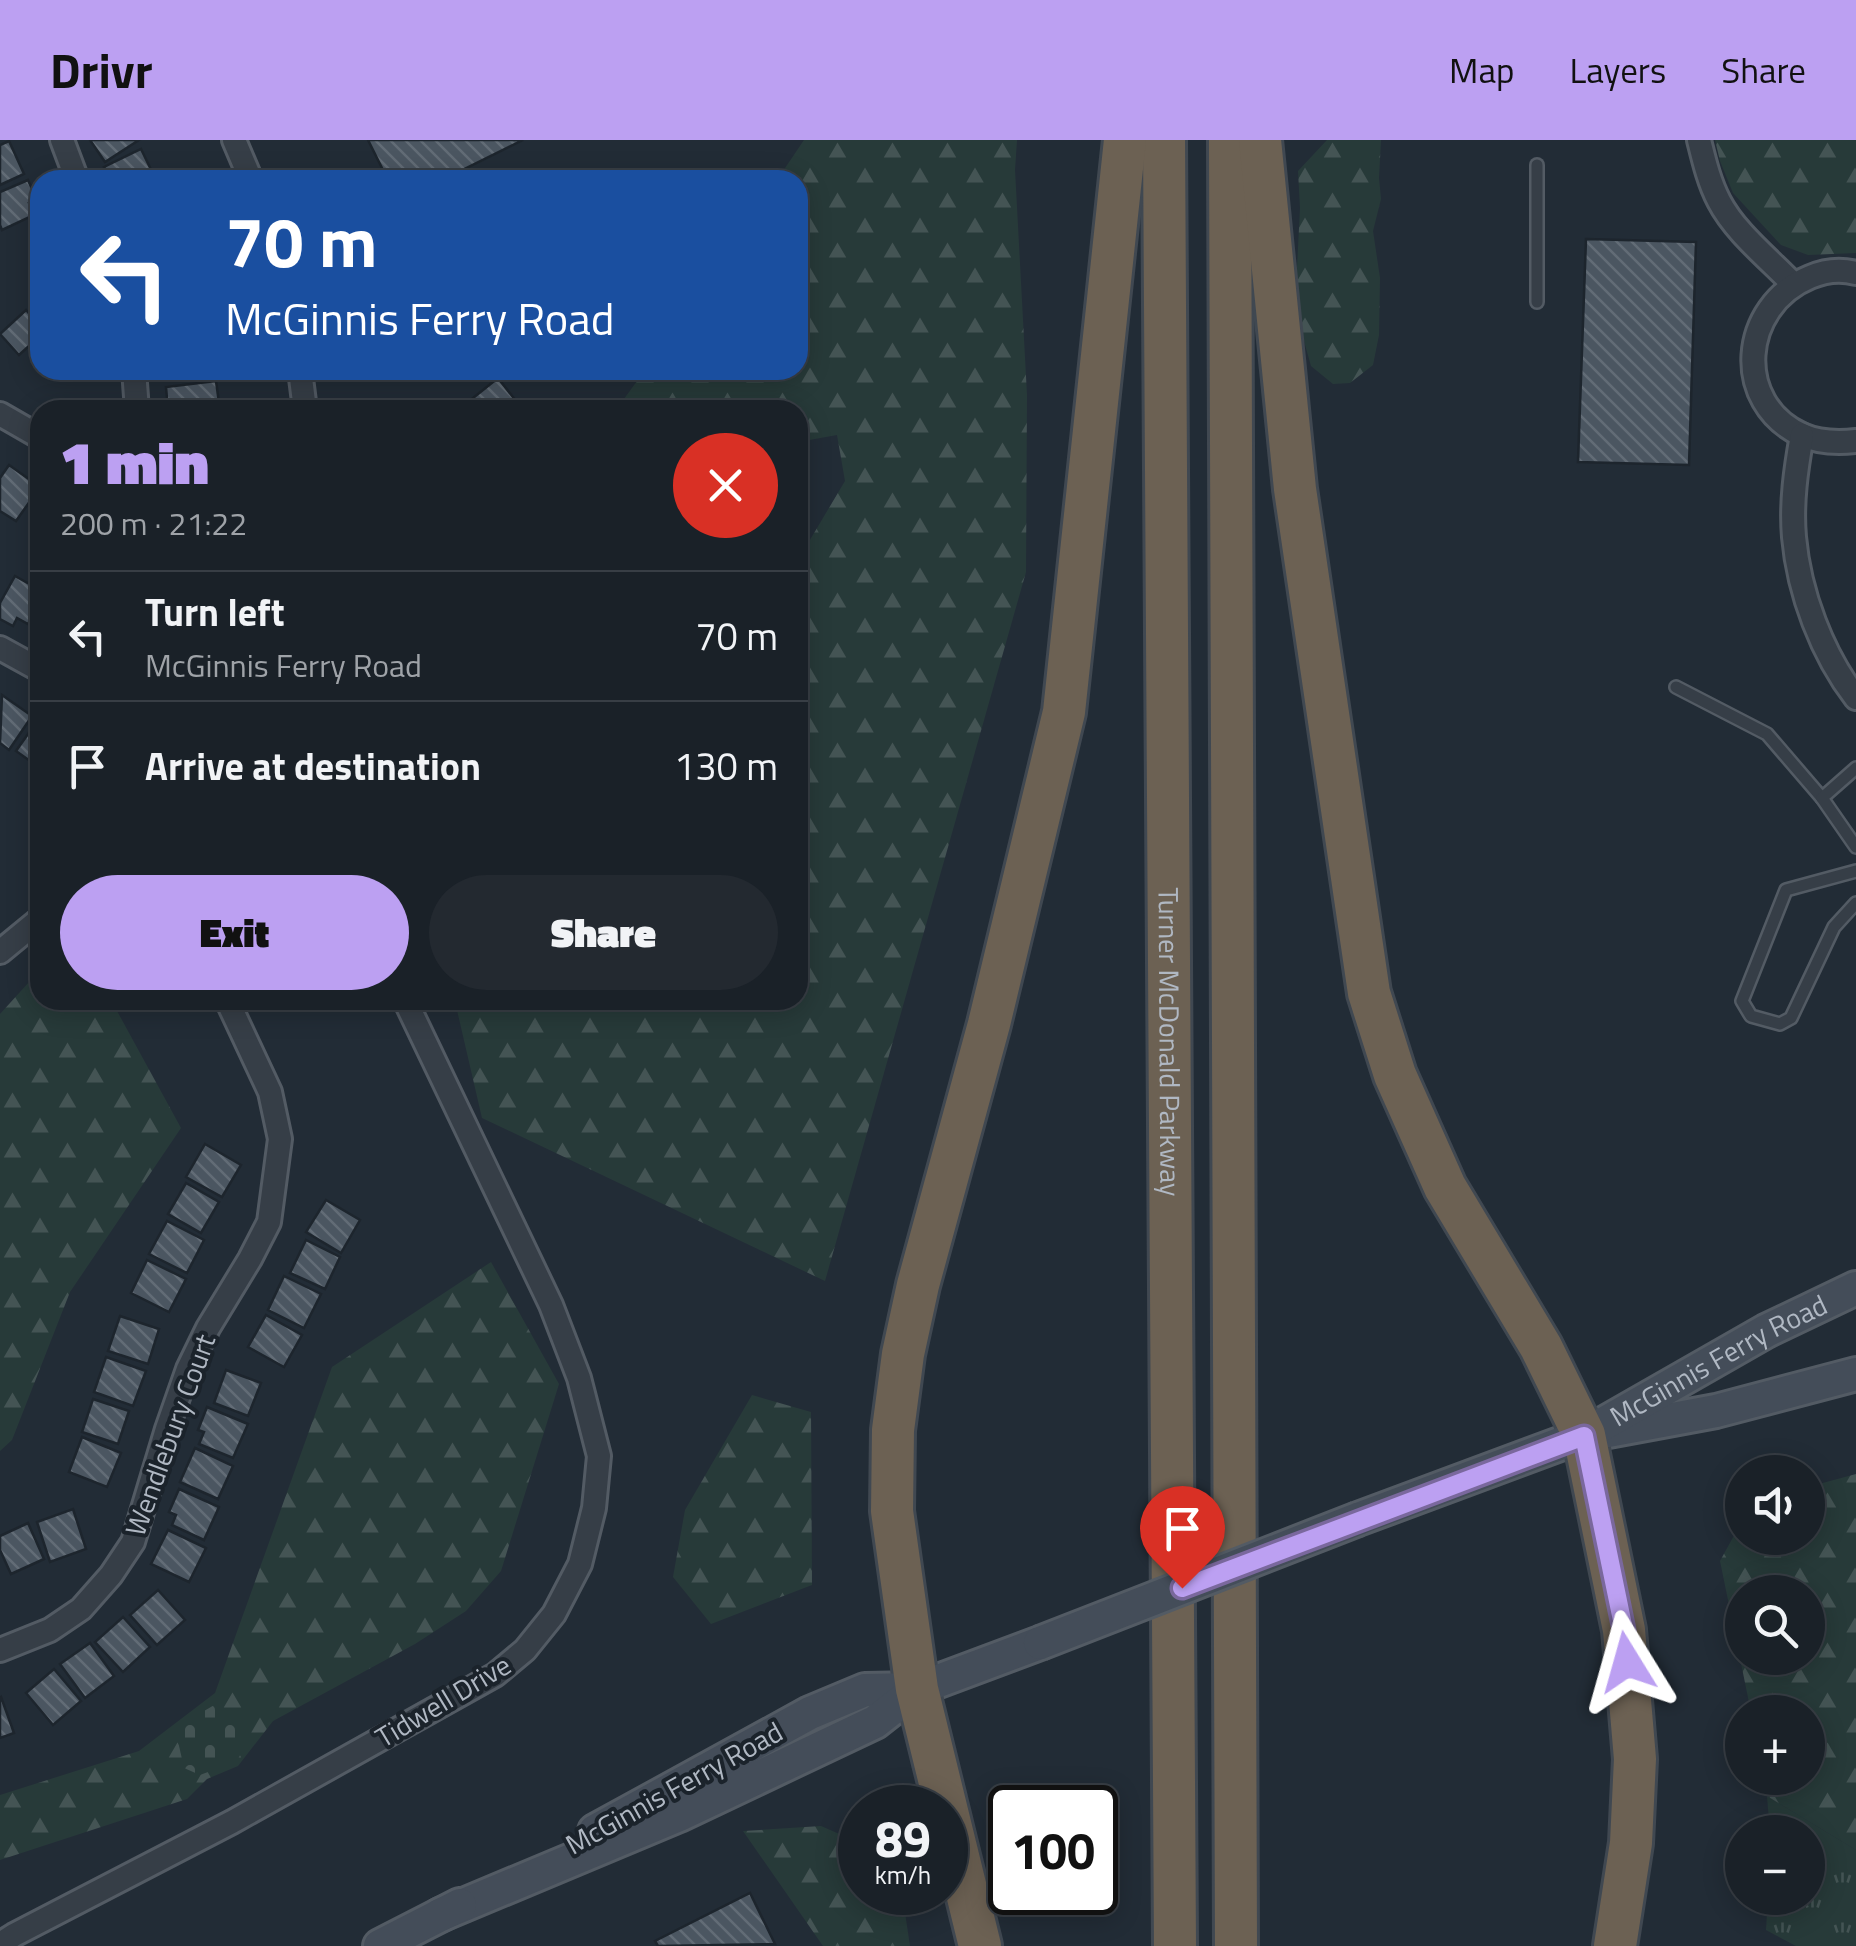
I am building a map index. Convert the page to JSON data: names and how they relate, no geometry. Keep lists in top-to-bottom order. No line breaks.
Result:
{"streets":{"highway":["Turner McDonald Parkway"],"main road":["McGinnis Ferry Road"],"street":["Wendlebury Court","Tidwell Drive"]},"page":{"header":"Drivr","nav":["Map","Layers","Share"],"turn":["70 m","McGinnis Ferry Road"],"heading":["1 min","200 m · 21:22"],"list":[{"name":"Turn left","note":"McGinnis Ferry Road","value":"70 m"},{"name":"Arrive at destination","value":"130 m"}],"buttons":["Exit","Share"],"map_buttons":["+","−"],"speed":"89 km/h","limit":"100"}}
